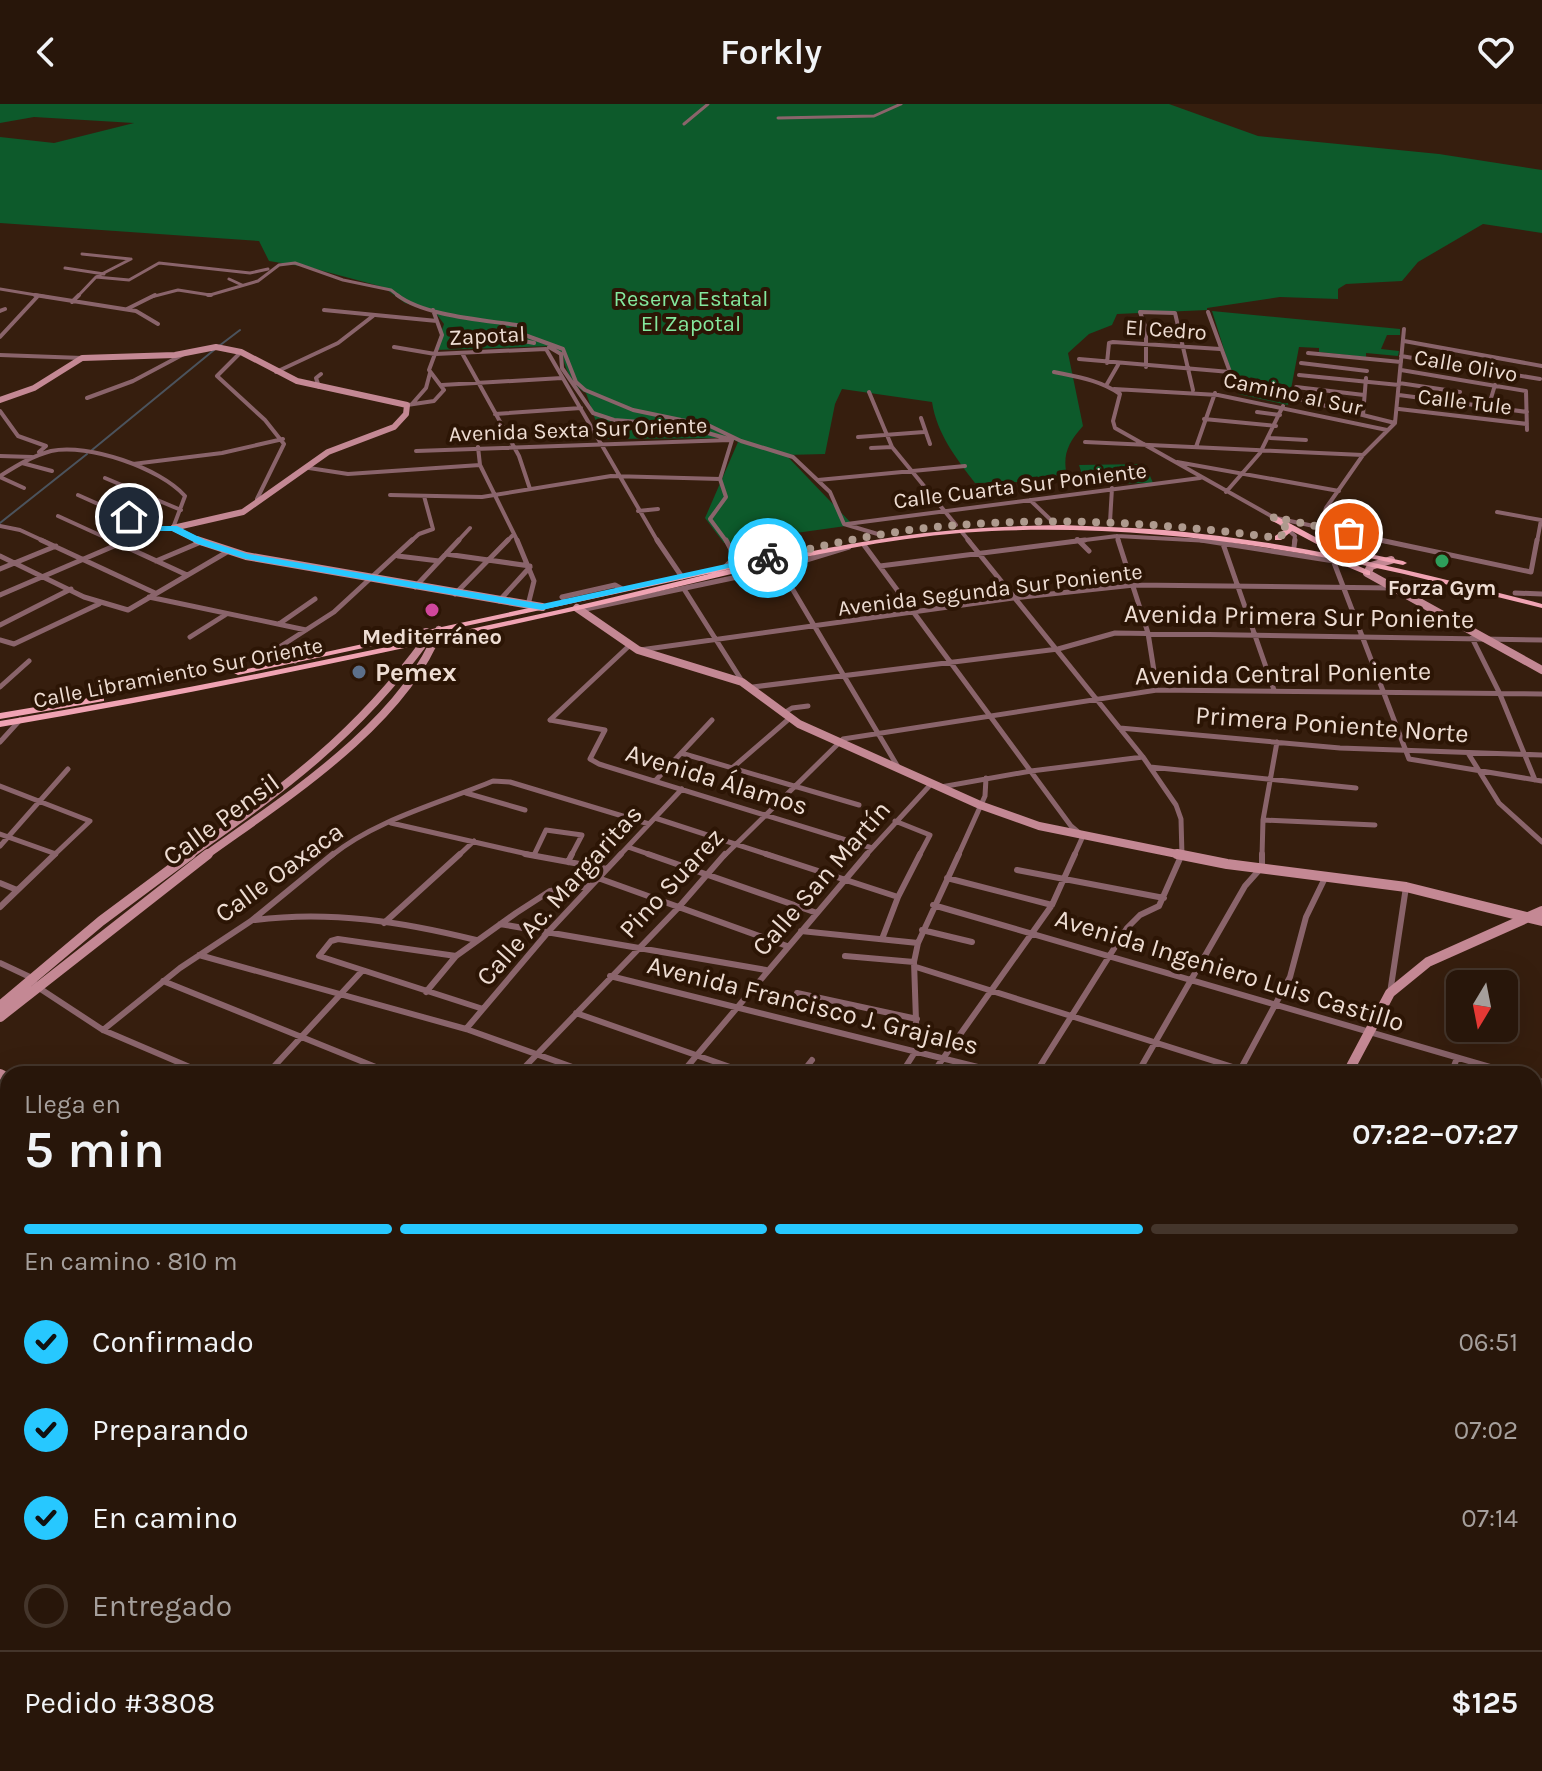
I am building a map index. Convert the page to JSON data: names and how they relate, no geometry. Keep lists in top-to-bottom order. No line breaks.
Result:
{"streets":{"main road":["Calle Libramiento Sur Oriente"],"street":["El Cedro","Zapotal","Calle Olivo","Camino al Sur","Calle Tule","Avenida Sexta Sur Oriente","Calle Cuarta Sur Poniente","Avenida Segunda Sur Poniente","Avenida Primera Sur Poniente","Avenida Central Poniente","Primera Poniente Norte","Avenida Álamos","Calle Pensil","Calle Oaxaca","Calle San Martín","Pino Suarez","Calle Ac. Margaritas","Avenida Ingeniero Luis Castillo","Avenida Francisco J. Grajales"]},"crossings":[["Calle Olivo","Calle Tule"],["Avenida Segunda Sur Poniente","Avenida Álamos"],["Calle Libramiento Sur Oriente","Calle Pensil"],["Avenida Central Poniente","Pino Suarez"],["Avenida Álamos","Calle San Martín"],["Avenida Álamos","Pino Suarez"],["Avenida Álamos","Calle Ac. Margaritas"],["Calle Oaxaca","Calle Ac. Margaritas"],["Calle San Martín","Avenida Francisco J. Grajales"],["Pino Suarez","Avenida Francisco J. Grajales"]],"parks":["Reserva Estatal El Zapotal"],"places":["Forza Gym","Mediterráneo","Pemex"],"north":"bottom","page":{"header":"Forkly","heading":["5 min","Llega en","07:22–07:27"],"panel":["Pedido #3808","$125"],"bar":"En camino · 810 m","list":[["Confirmado","06:51"],["Preparando","07:02"],["En camino","07:14"],"Entregado"]}}
